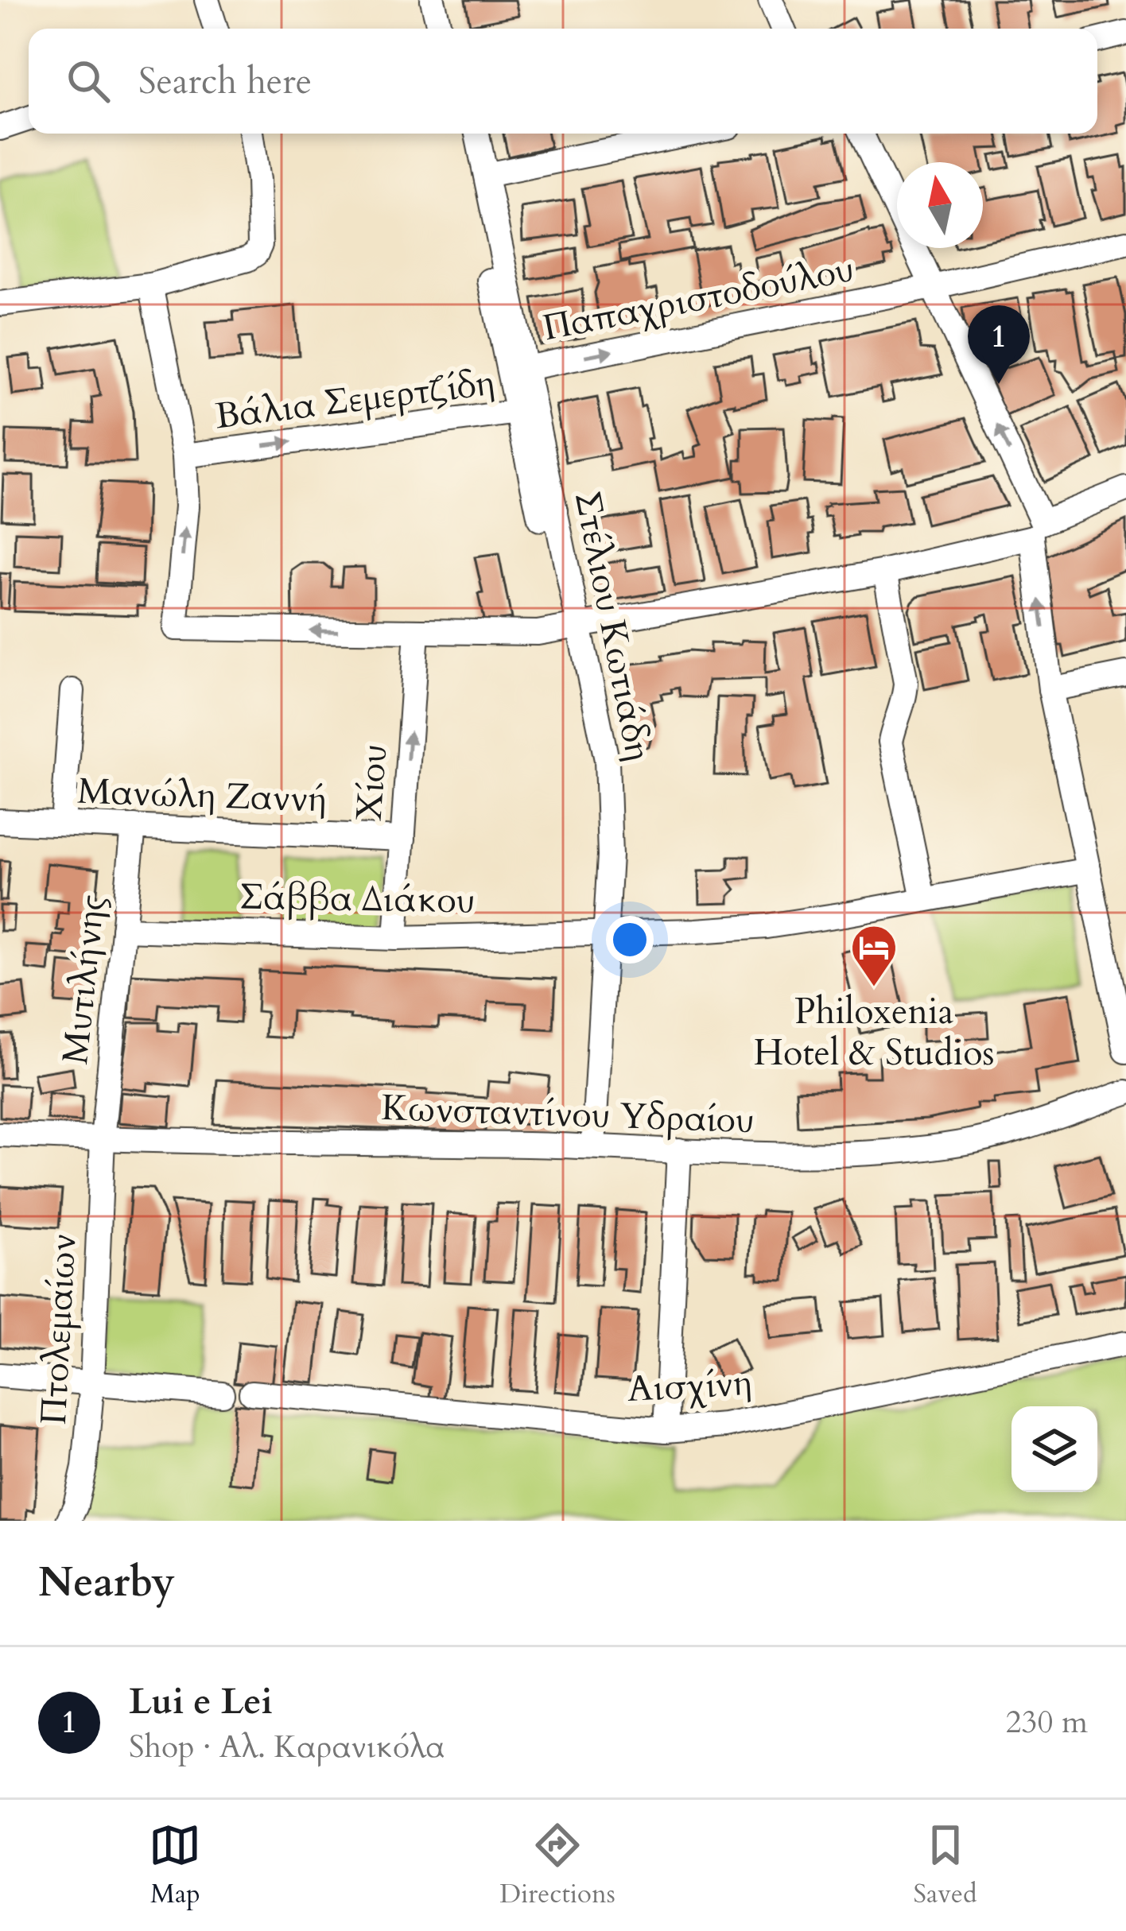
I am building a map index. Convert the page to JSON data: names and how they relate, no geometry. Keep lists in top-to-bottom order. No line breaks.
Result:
{"streets":{"street":["Παπαχριστοδούλου","Βάλια Σεμερτζίδη","Στέλιου Κωτιάδη","Χίου","Μανώλη Ζαννή","Σάββα Διάκου","Μυτιλήνης","Κωνσταντίνου Υδραίου","Πτολεμαίων","Αισχίνη"]},"crossings":[["Παπαχριστοδούλου","Στέλιου Κωτιάδη"],["Βάλια Σεμερτζίδη","Στέλιου Κωτιάδη"],["Στέλιου Κωτιάδη","Σάββα Διάκου"],["Στέλιου Κωτιάδη","Κωνσταντίνου Υδραίου"],["Χίου","Μανώλη Ζαννή"],["Χίου","Σάββα Διάκου"],["Μανώλη Ζαννή","Μυτιλήνης"],["Σάββα Διάκου","Μυτιλήνης"],["Μυτιλήνης","Κωνσταντίνου Υδραίου"],["Μυτιλήνης","Πτολεμαίων"],["Κωνσταντίνου Υδραίου","Πτολεμαίων"]],"one_way":["Βάλια Σεμερτζίδη","Χίου"],"places":{"hotel":["Philoxenia Hotel & Studios"]},"north":"top","page":{"search":"Search here","pins":"1","heading":"Nearby","list":[{"mark":"1","name":"Lui e Lei","note":"Shop · Αλ. Καρανικόλα","value":"230 m"}],"nav":["Map","Directions","Saved"]}}
